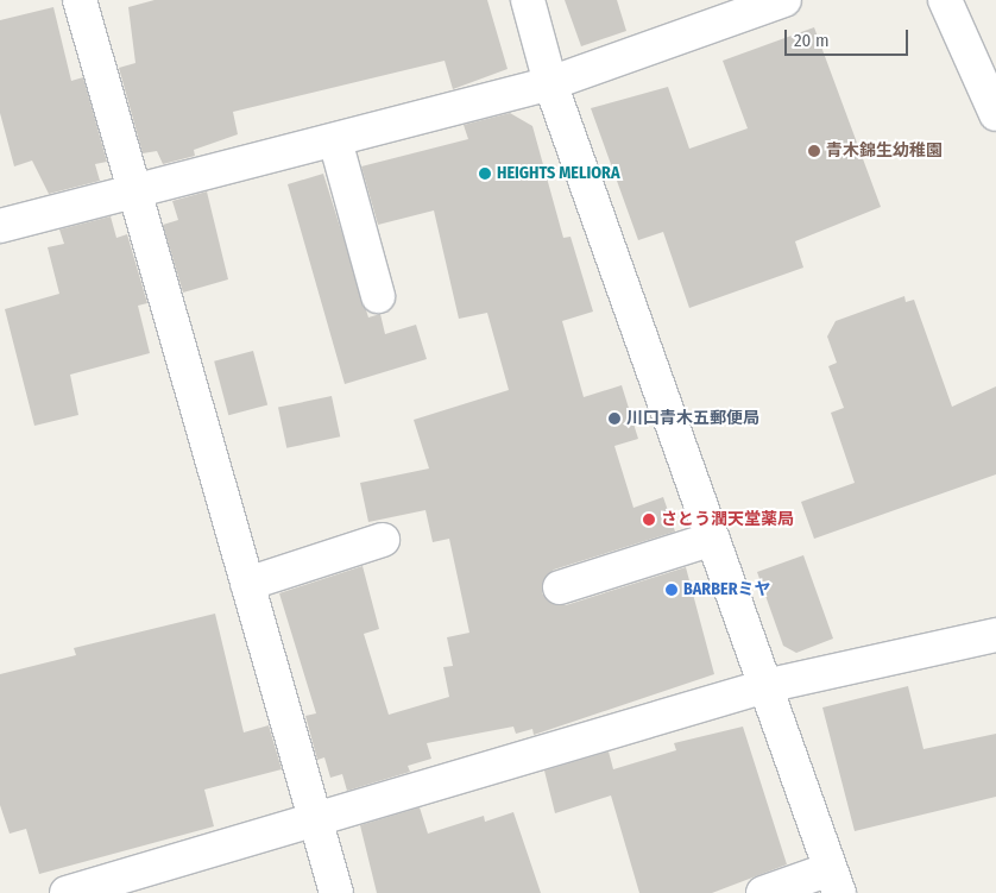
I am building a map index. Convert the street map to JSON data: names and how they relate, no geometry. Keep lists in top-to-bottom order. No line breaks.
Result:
{"places":["青木錦生幼稚園","HEIGHTS MELIORA","川口青木五郵便局","さとう潤天堂薬局","BARBERミヤ"],"scale_bar":"20 m"}
